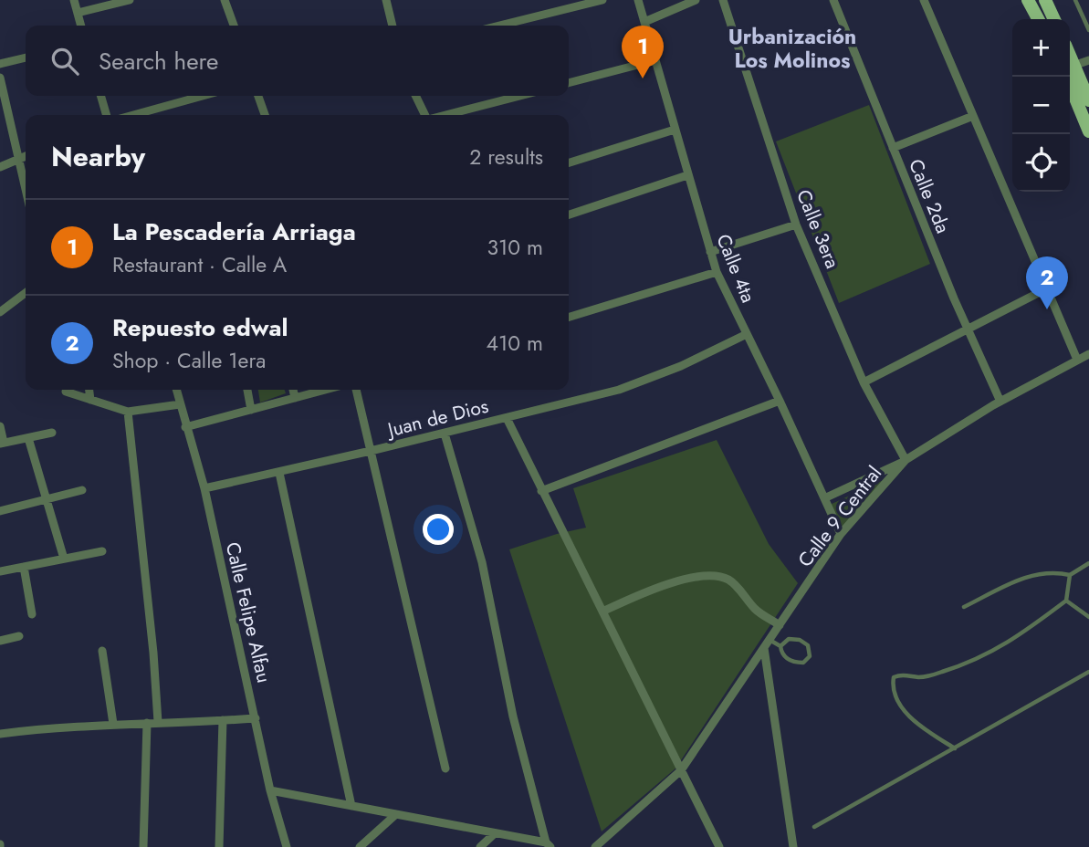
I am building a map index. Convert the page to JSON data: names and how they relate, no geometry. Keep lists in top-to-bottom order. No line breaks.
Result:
{"streets":{"street":["Calle 2da","Calle 3era","Calle 4ta","Juan de Dios","Calle 9 Central","Calle Felipe Alfau"]},"crossings":[["Calle 2da","Calle 9 Central"],["Calle 3era","Calle 9 Central"],["Calle 4ta","Juan de Dios"],["Calle 4ta","Calle 9 Central"],["Juan de Dios","Calle Felipe Alfau"]],"districts":["Urbanización Los Molinos"],"page":{"map_buttons":["+","−"],"pins":["1","2"],"search":"Search here","heading":["Nearby","2 results"],"list":[{"mark":"1","name":"La Pescadería Arriaga","note":"Restaurant · Calle A","value":"310 m"},{"mark":"2","name":"Repuesto edwal","note":"Shop · Calle 1era","value":"410 m"}]}}
